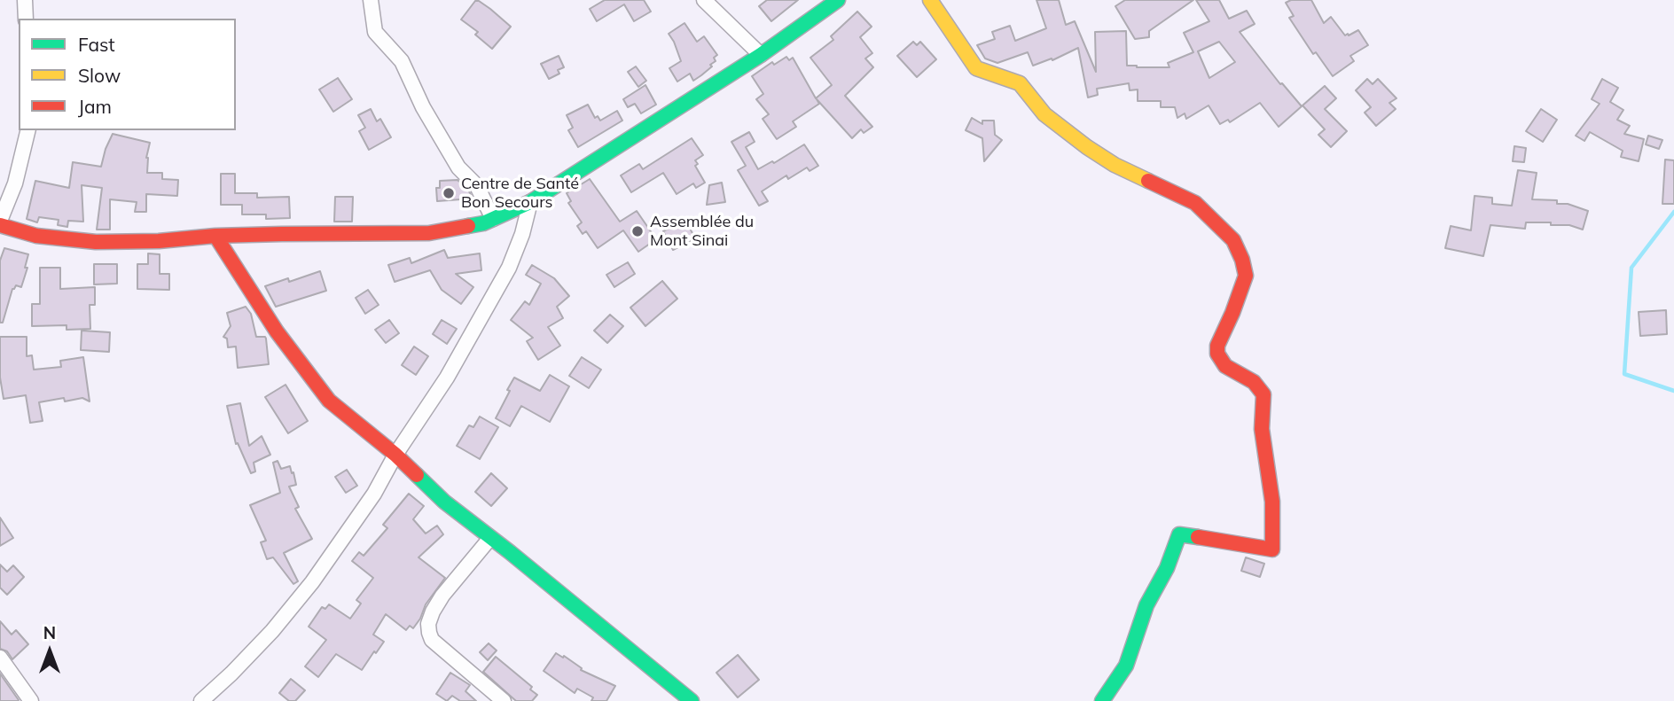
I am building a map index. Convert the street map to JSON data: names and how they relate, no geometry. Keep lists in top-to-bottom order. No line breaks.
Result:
{"places":["Centre de Santé Bon Secours","Assemblée du Mont Sinai"],"legend":["Fast","Slow","Jam"],"north":"top"}
